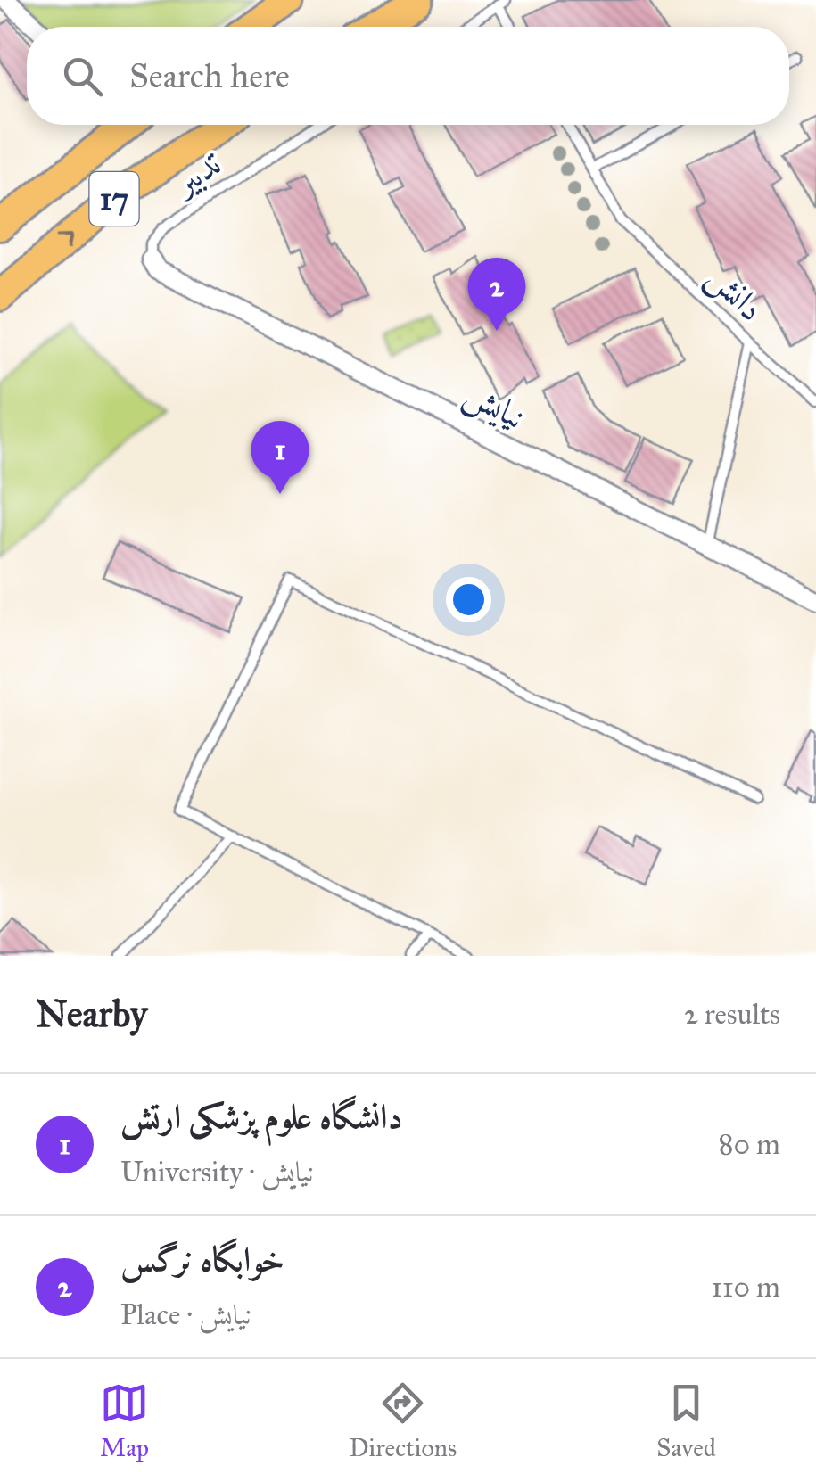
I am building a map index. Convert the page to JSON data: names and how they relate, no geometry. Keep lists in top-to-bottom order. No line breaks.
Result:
{"streets":{"highway":["17"],"street":["نیایش"],"lane":["تدبیر","دانش"]},"crossings":[["تدبیر","نیایش"],["دانش","نیایش"]],"page":{"search":"Search here","pins":["2","1"],"heading":["Nearby","2 results"],"list":[{"mark":"1","name":"دانشگاه علوم پزشکی ارتش","note":"University · نیایش","value":"80 m"},{"mark":"2","name":"خوابگاه نرگس","note":"Place · نیایش","value":"110 m"}],"nav":["Map","Directions","Saved"]}}
